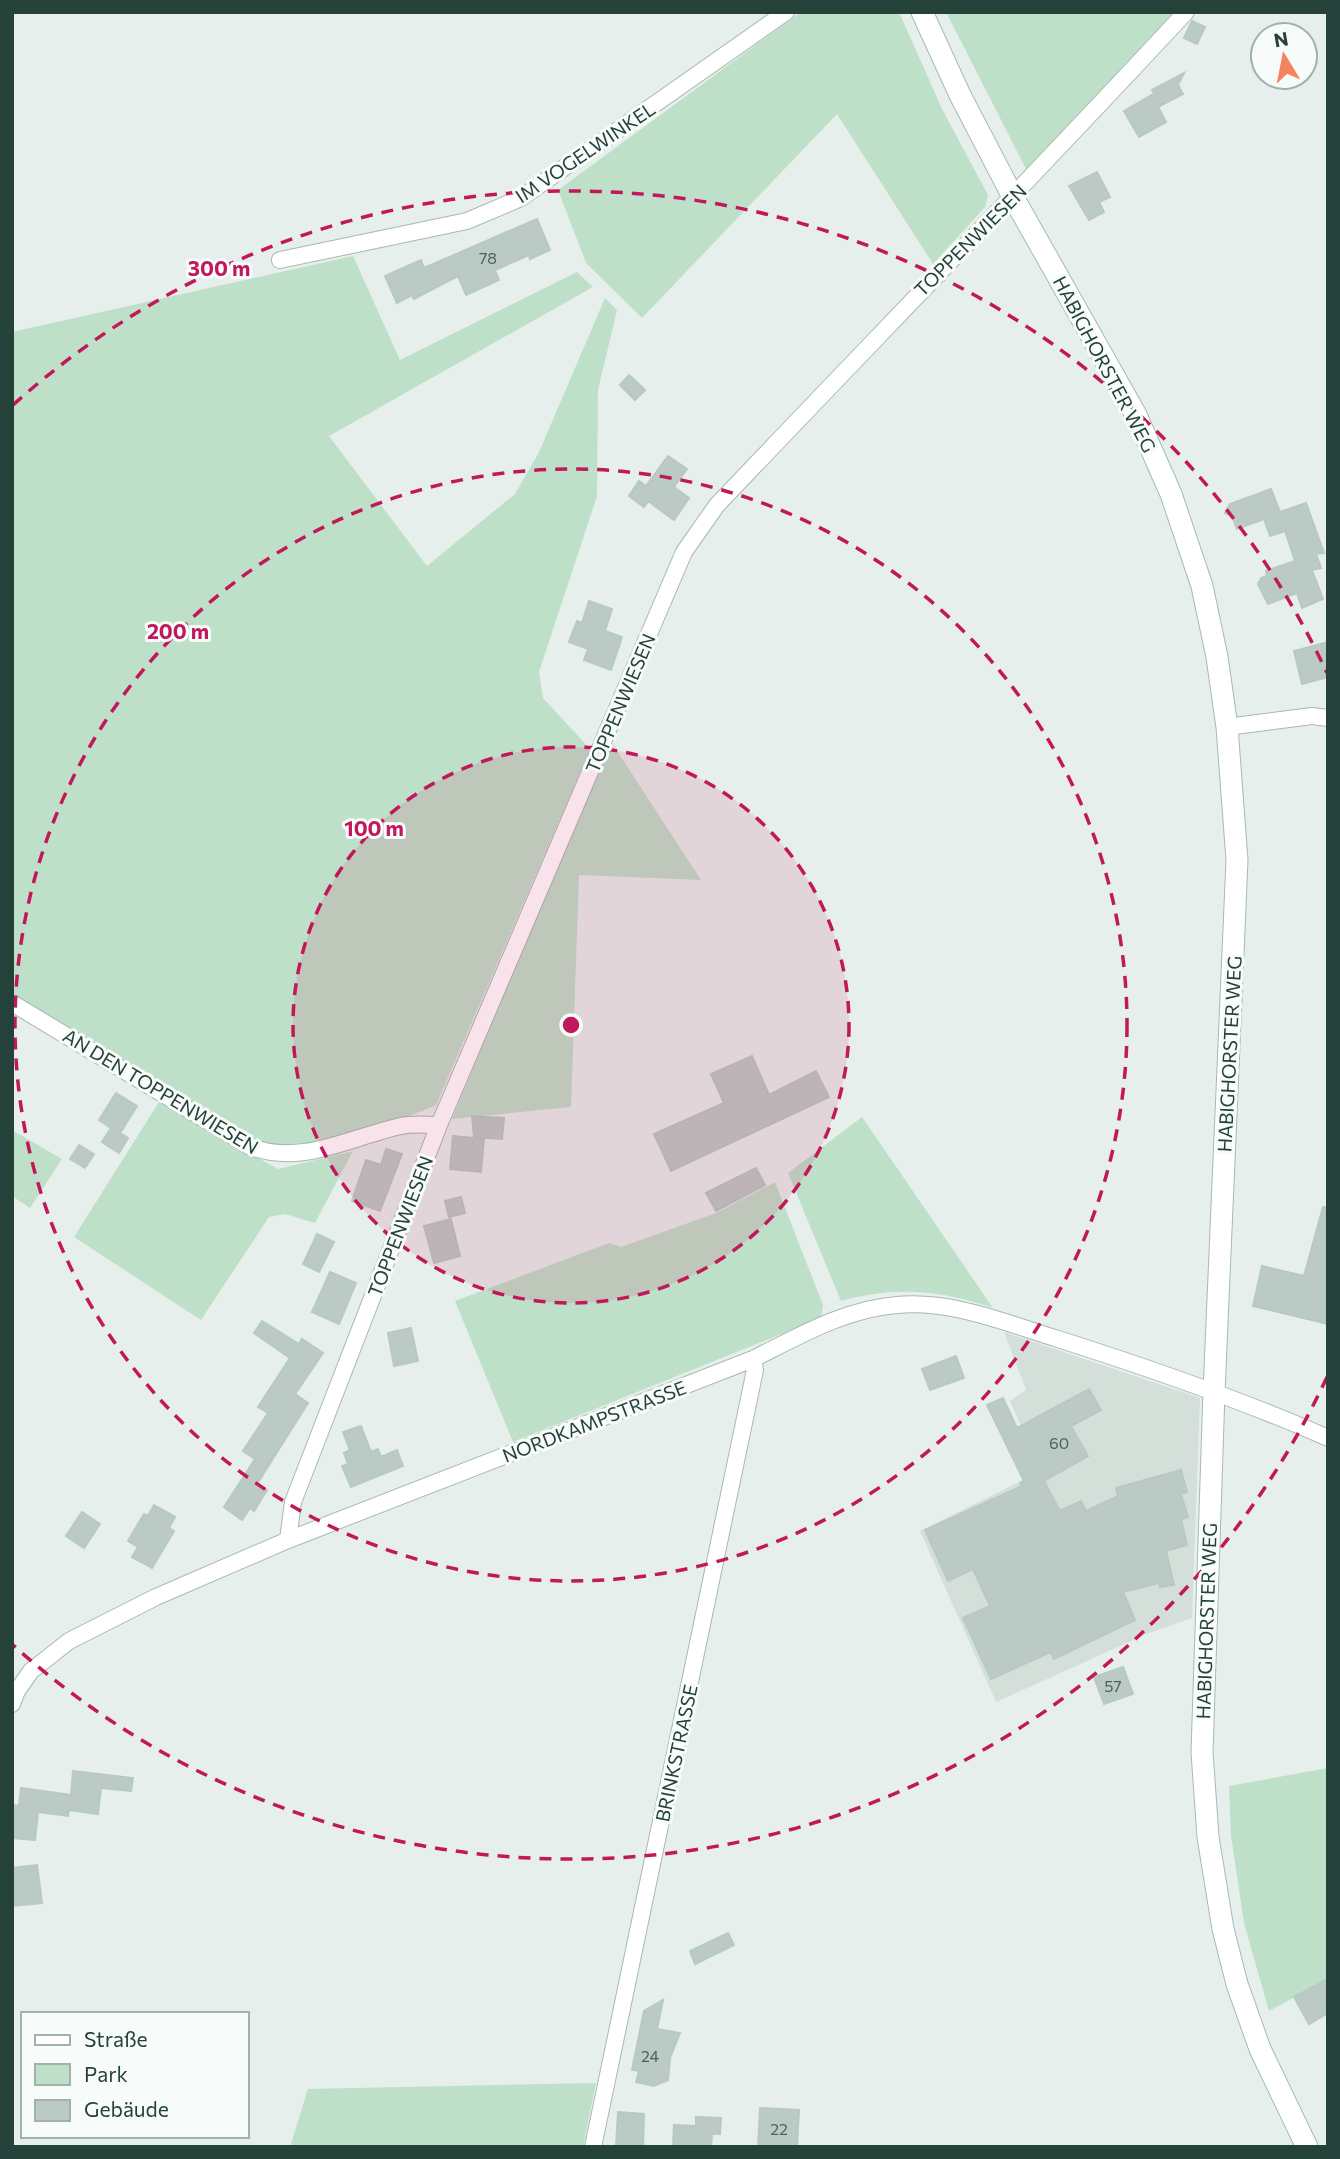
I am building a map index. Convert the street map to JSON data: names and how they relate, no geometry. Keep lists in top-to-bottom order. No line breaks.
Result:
{"streets":{"street":["IM VOGELWINKEL","TOPPENWIESEN","HABIGHORSTER WEG","AN DEN TOPPENWIESEN","NORDKAMPSTRASSE","BRINKSTRASSE"]},"crossings":[["TOPPENWIESEN","HABIGHORSTER WEG"],["TOPPENWIESEN","AN DEN TOPPENWIESEN"],["TOPPENWIESEN","NORDKAMPSTRASSE"],["HABIGHORSTER WEG","NORDKAMPSTRASSE"],["NORDKAMPSTRASSE","BRINKSTRASSE"]],"house_numbers":["78","60","57","24","22"],"legend":["Straße","Park","Gebäude"],"north":"top","rings":["300 m","200 m","100 m"]}
